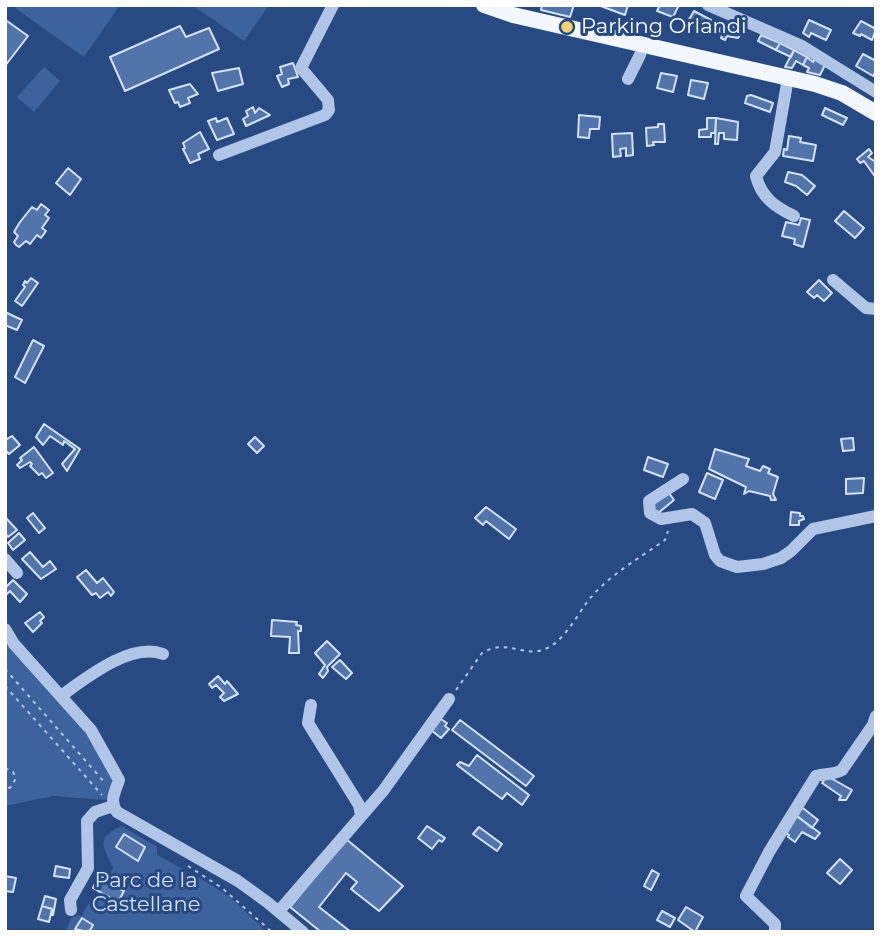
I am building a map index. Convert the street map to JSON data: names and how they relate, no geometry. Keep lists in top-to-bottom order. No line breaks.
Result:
{"parks":["Parc de la Castellane"],"places":["Parking Orlandi"]}
